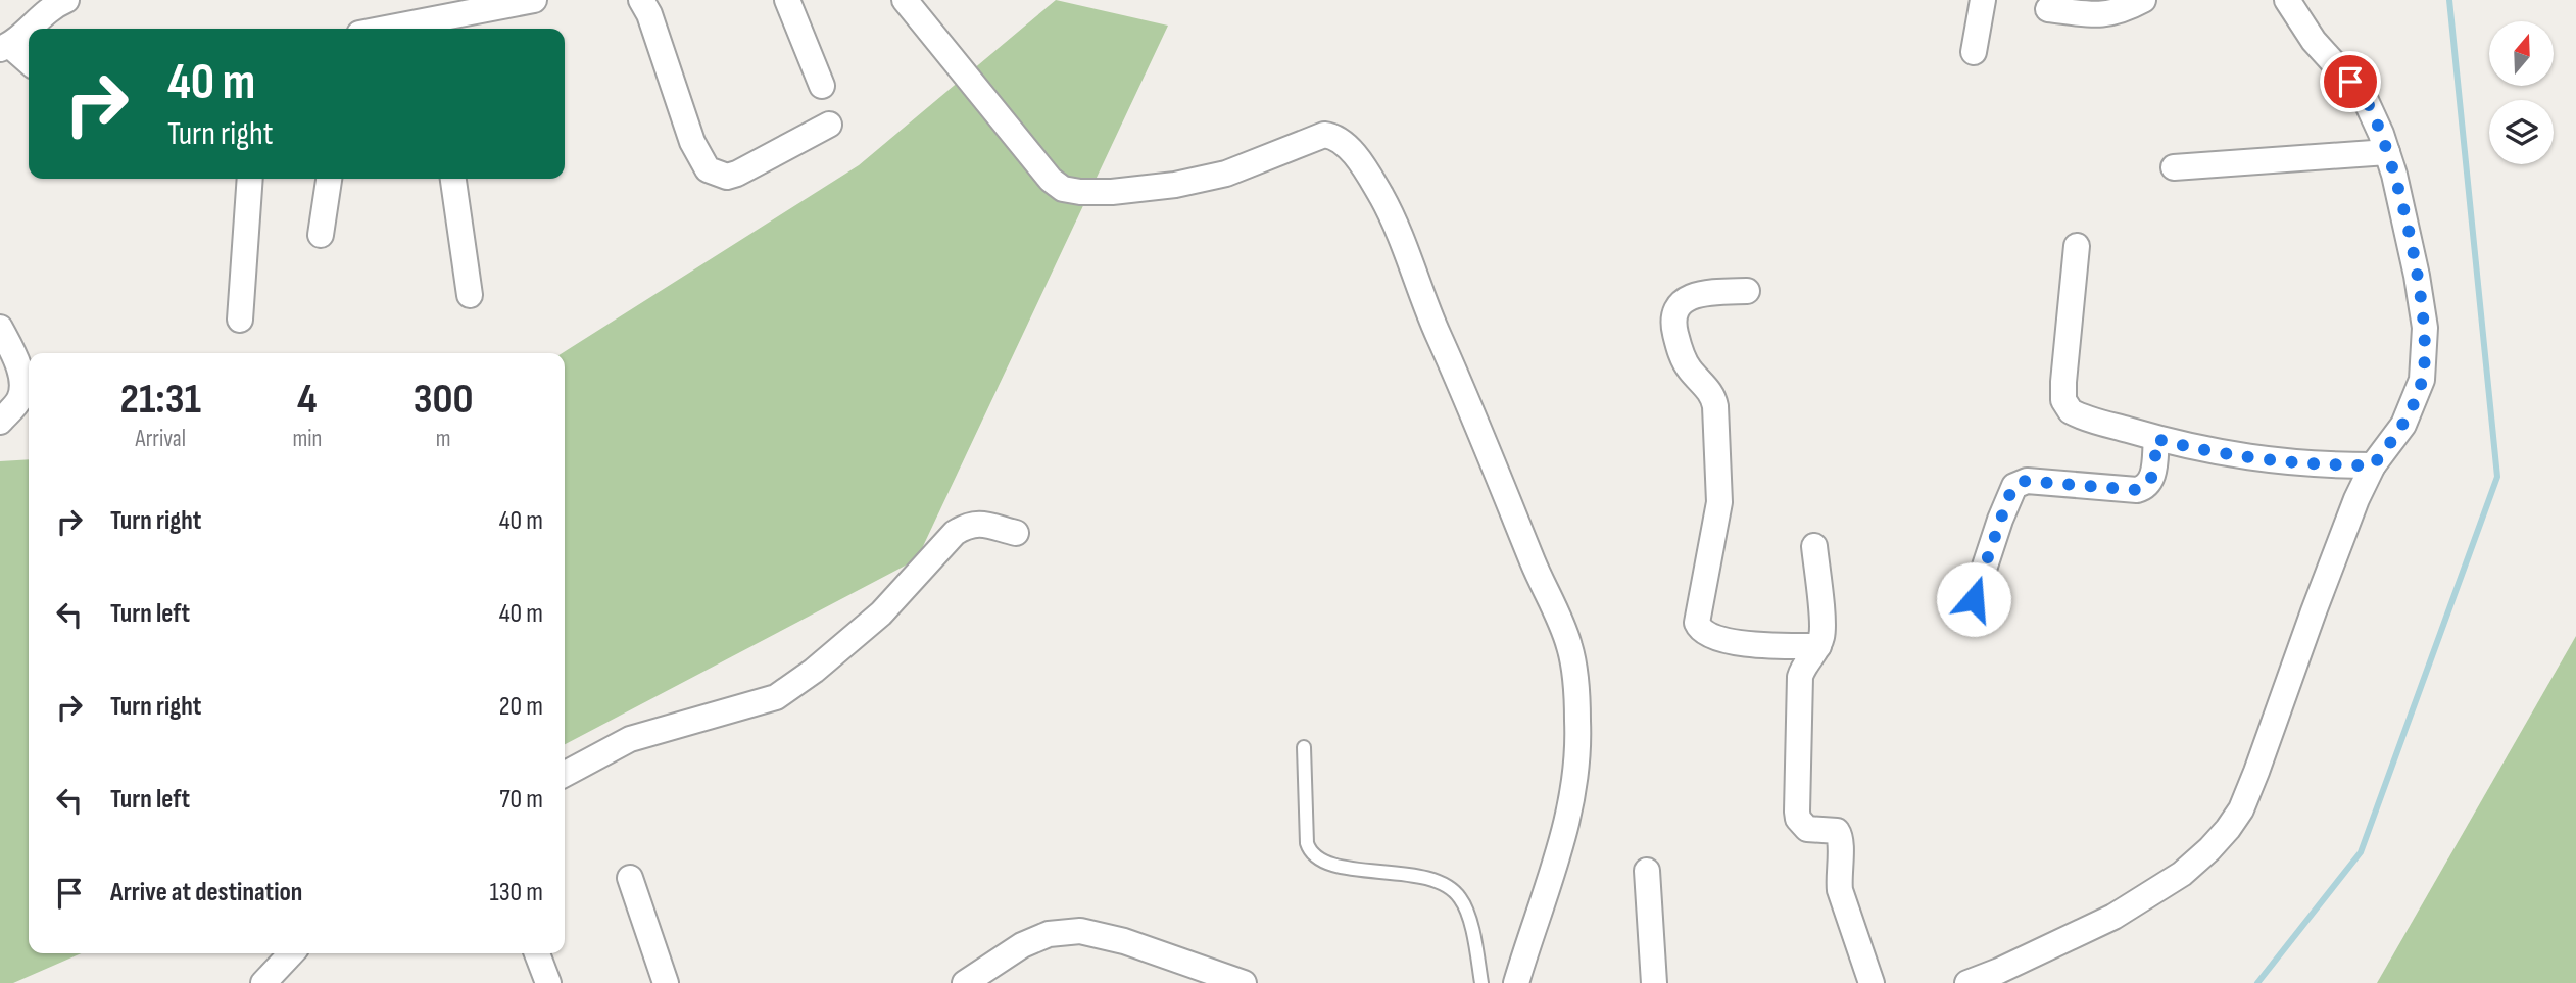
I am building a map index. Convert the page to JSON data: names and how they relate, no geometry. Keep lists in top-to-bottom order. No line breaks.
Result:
{"north":"top","page":{"turn":["40 m","Turn right"],"eta":["21:31","Arrival","4","min","300","m"],"list":[{"name":"Turn right","value":"40 m"},{"name":"Turn left","value":"40 m"},{"name":"Turn right","value":"20 m"},{"name":"Turn left","value":"70 m"},{"name":"Arrive at destination","value":"130 m"}]}}
